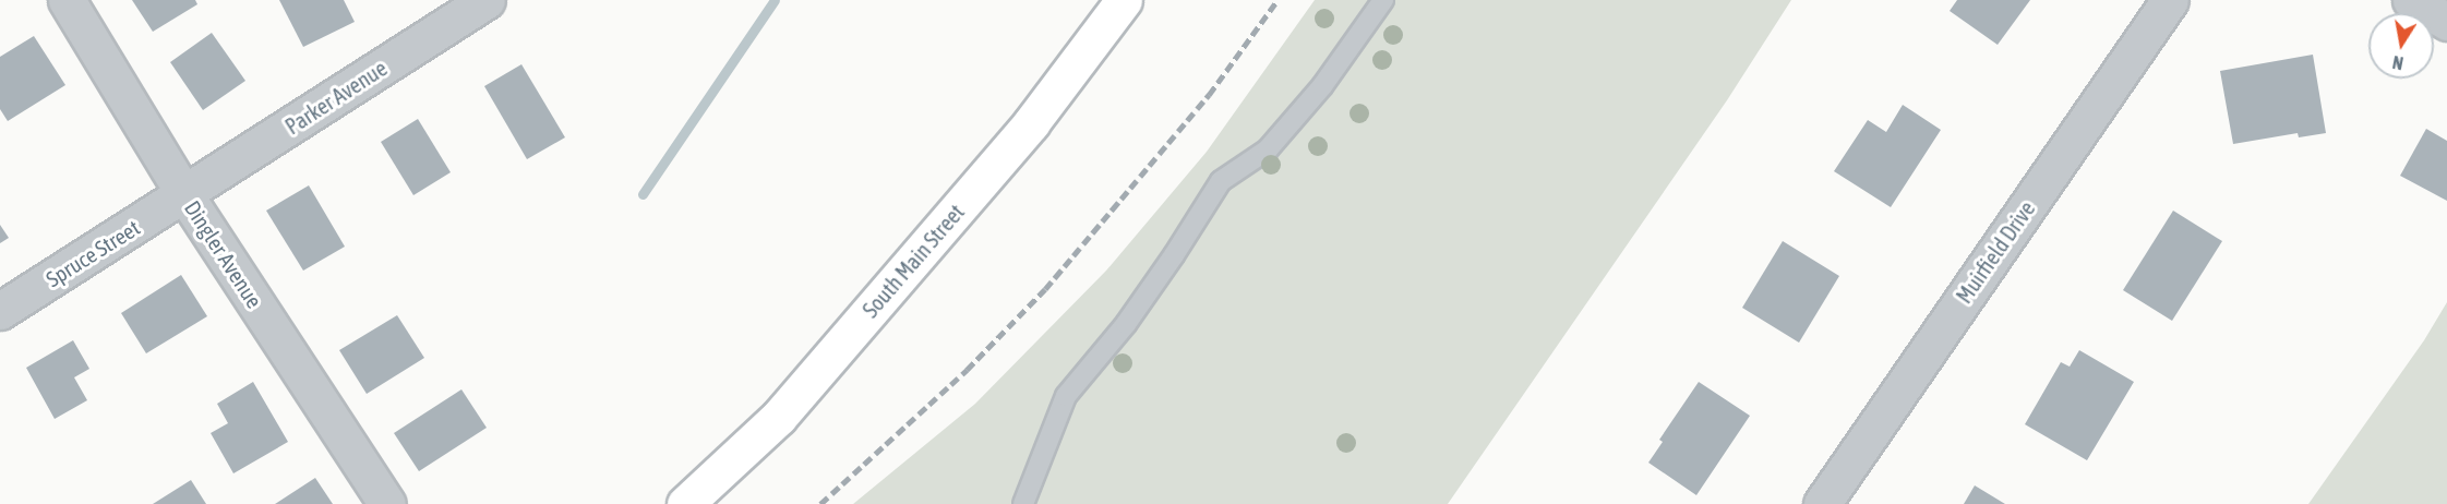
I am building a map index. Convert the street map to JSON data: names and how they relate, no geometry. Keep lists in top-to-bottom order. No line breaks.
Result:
{"streets":{"main road":["South Main Street"],"street":["Parker Avenue","Muirfield Drive","Spruce Street","Dingler Avenue"]},"crossings":[["Parker Avenue","Spruce Street"],["Parker Avenue","Dingler Avenue"],["Spruce Street","Dingler Avenue"]],"north":"bottom"}
